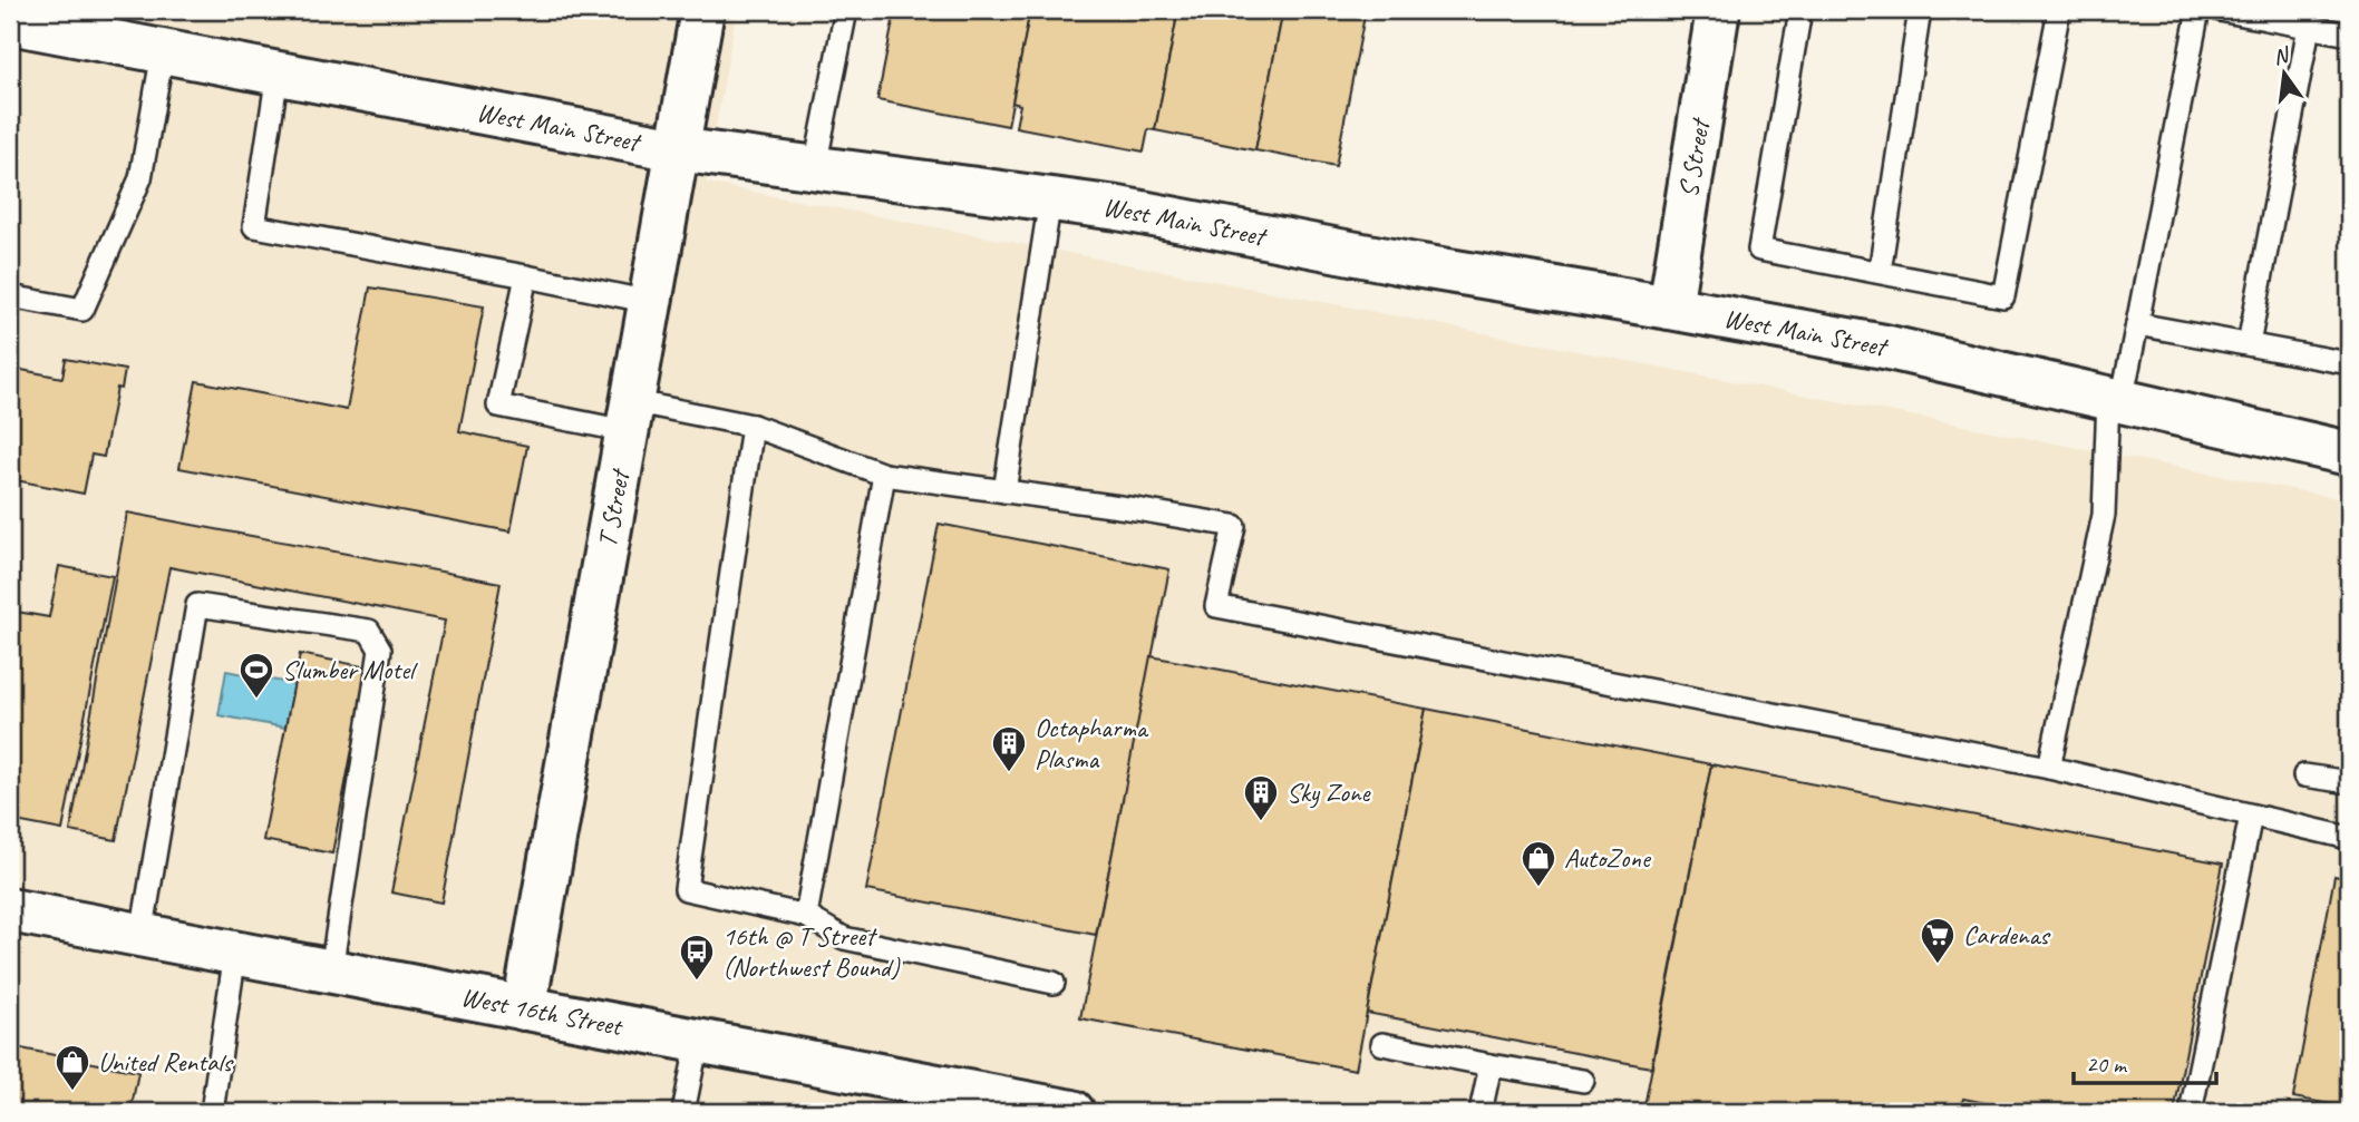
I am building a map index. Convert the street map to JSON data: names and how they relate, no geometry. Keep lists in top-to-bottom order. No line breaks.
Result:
{"streets":{"street":["West Main Street","S Street","T Street","West 16th Street"]},"crossings":[["West Main Street","S Street"],["West Main Street","T Street"],["T Street","West 16th Street"]],"places":{"sports":["Slumber Motel"],"building":["Octapharma Plasma","Sky Zone"],"shop":["AutoZone","United Rentals"],"supermarket":["Cardenas"],"bus stop":["16th @ T Street (Northwest Bound)"]},"scale_bar":"20 m","north":"top"}
